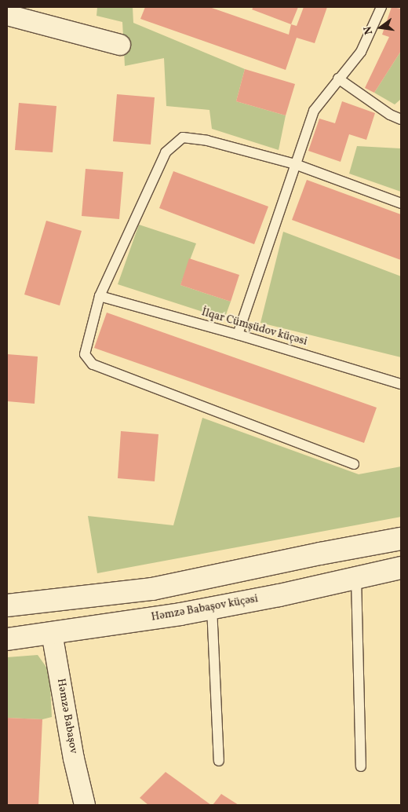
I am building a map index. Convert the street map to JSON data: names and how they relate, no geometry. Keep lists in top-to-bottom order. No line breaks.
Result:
{"streets":{"street":["Həmzə Babaşov küçəsi","Həmzə Babaşov"],"lane":["İlqar Cümşüdov küçəsi"]},"crossings":[["Həmzə Babaşov küçəsi","Həmzə Babaşov"]],"north":"left"}
